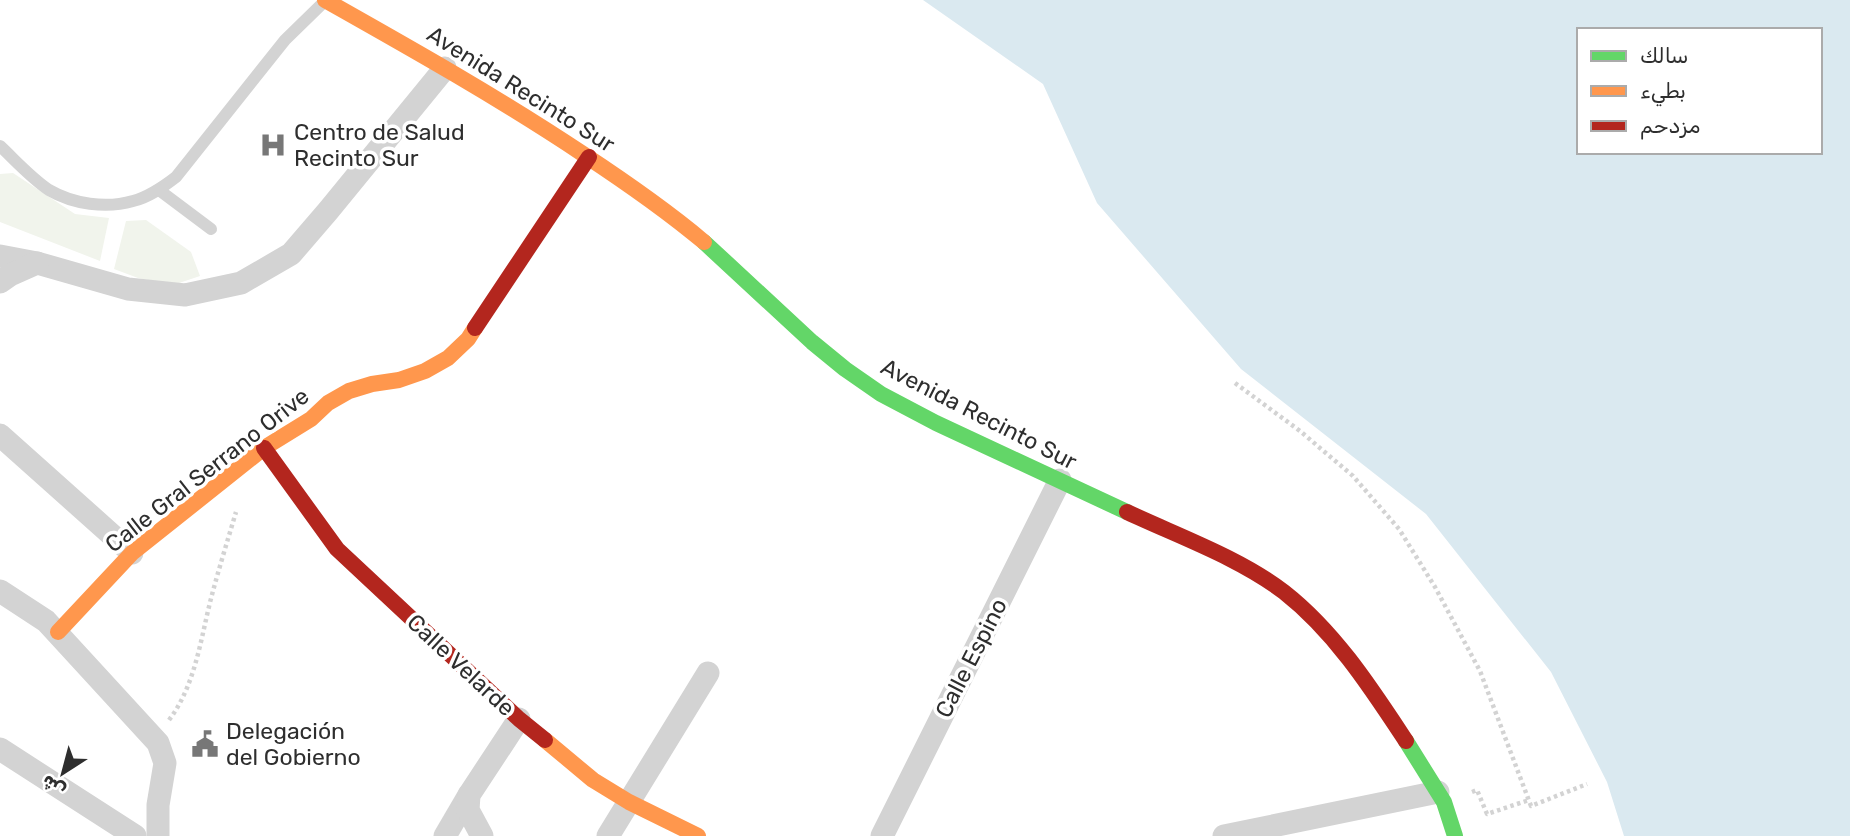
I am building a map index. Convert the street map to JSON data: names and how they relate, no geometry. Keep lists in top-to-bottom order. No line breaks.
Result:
{"streets":{"main road":["Avenida Recinto Sur","Calle Gral Serrano Orive","Calle Velarde"],"street":["Calle Espino"]},"crossings":[["Avenida Recinto Sur","Calle Gral Serrano Orive"],["Avenida Recinto Sur","Calle Espino"],["Calle Gral Serrano Orive","Calle Velarde"]],"places":{"hospital":["Centro de Salud Recinto Sur"],"public building":["Delegación del Gobierno"]},"legend":["سالك","بطيء","مزدحم"],"north":"bottom left"}
